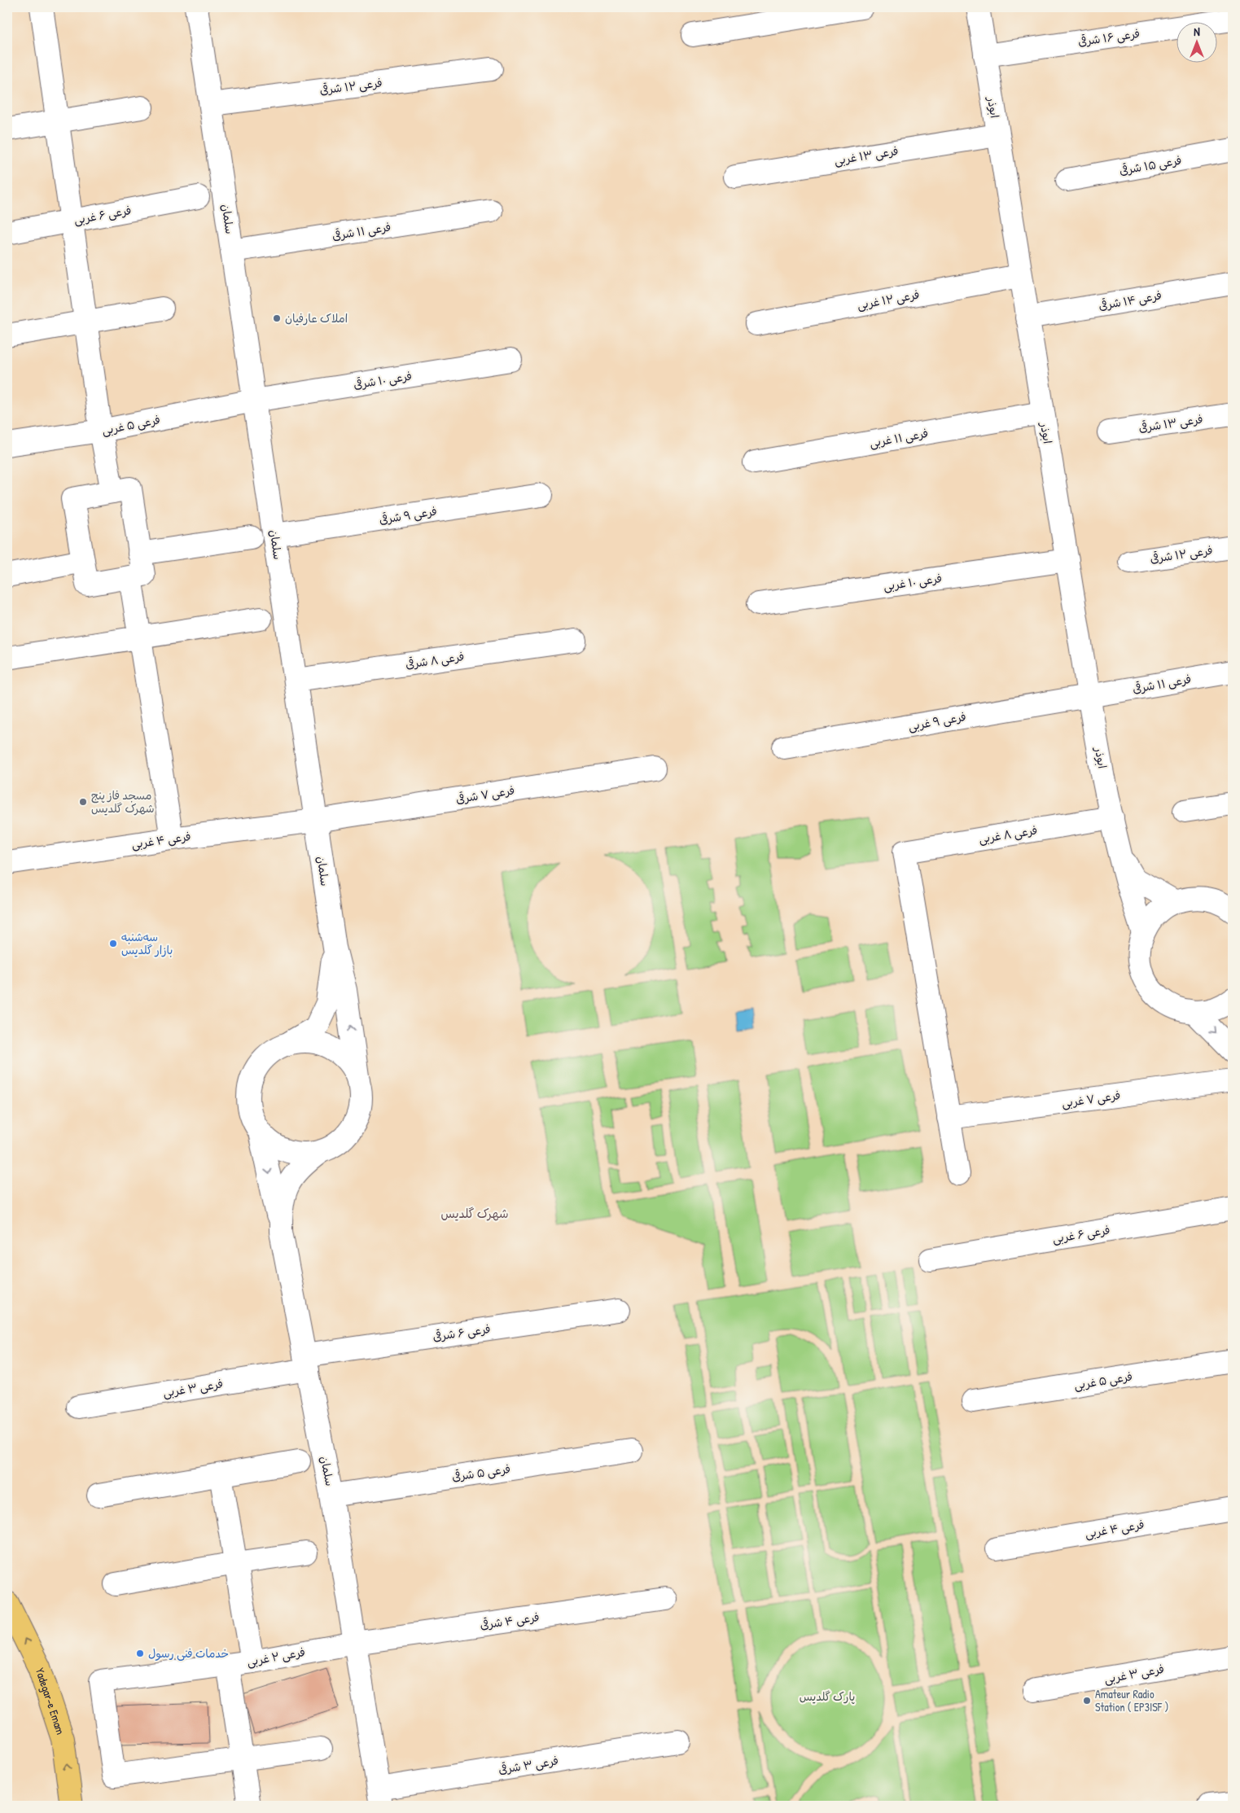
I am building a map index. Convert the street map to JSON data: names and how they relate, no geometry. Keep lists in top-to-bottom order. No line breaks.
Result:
{"streets":{"main road":["Yadegar-e Emam"],"street":["فرعی ۱۶ شرقی","فرعی ۱۲ شرقی","ابوذر","فرعی ۱۳ غربی","فرعی ۱۵ شرقی","فرعی ۶ غربی","سلمان","فرعی ۱۱ شرقی","فرعی ۱۲ غربی","فرعی ۱۴ شرقی","فرعی ۱۰ شرقی","فرعی ۱۳ شرقی","فرعی ۵ غربی","فرعی ۱۱ غربی","فرعی ۹ شرقی","فرعی ۱۰ غربی","فرعی ۸ شرقی","فرعی ۹ غربی","فرعی ۷ شرقی","فرعی ۸ غربی","فرعی ۴ غربی","فرعی ۷ غربی","فرعی ۶ شرقی","فرعی ۳ غربی","فرعی ۵ شرقی","فرعی ۴ شرقی","فرعی ۲ غربی","فرعی ۳ شرقی"]},"crossings":[["فرعی ۱۶ شرقی","ابوذر"],["فرعی ۱۲ شرقی","سلمان"],["ابوذر","فرعی ۱۳ غربی"],["ابوذر","فرعی ۱۱ شرقی"],["ابوذر","فرعی ۱۲ غربی"],["ابوذر","فرعی ۱۴ شرقی"],["ابوذر","فرعی ۱۱ غربی"],["ابوذر","فرعی ۱۰ غربی"],["ابوذر","فرعی ۹ غربی"],["ابوذر","فرعی ۸ غربی"],["سلمان","فرعی ۱۱ شرقی"],["سلمان","فرعی ۱۰ شرقی"],["سلمان","فرعی ۵ غربی"],["سلمان","فرعی ۹ شرقی"],["سلمان","فرعی ۸ شرقی"],["سلمان","فرعی ۷ شرقی"],["سلمان","فرعی ۴ غربی"],["سلمان","فرعی ۶ شرقی"],["سلمان","فرعی ۳ غربی"],["سلمان","فرعی ۵ شرقی"],["سلمان","فرعی ۴ شرقی"],["سلمان","فرعی ۲ غربی"],["سلمان","فرعی ۳ شرقی"],["فرعی ۱۱ شرقی","فرعی ۹ غربی"],["فرعی ۱۰ شرقی","فرعی ۵ غربی"],["فرعی ۷ شرقی","فرعی ۴ غربی"],["فرعی ۸ غربی","فرعی ۷ غربی"],["فرعی ۶ شرقی","فرعی ۳ غربی"],["فرعی ۴ شرقی","فرعی ۲ غربی"]],"one_way":["Yadegar-e Emam"],"districts":["شهرک گلدیس"],"parks":["پارک گلدیس"],"places":["املاک عارفیان","مسجد فاز پنج شهرک گلدیس","سه‌شنبه بازار گلدیس","خدمات فنی رسول","Amateur Radio Station ( EP3ISF )"],"north":"top"}
